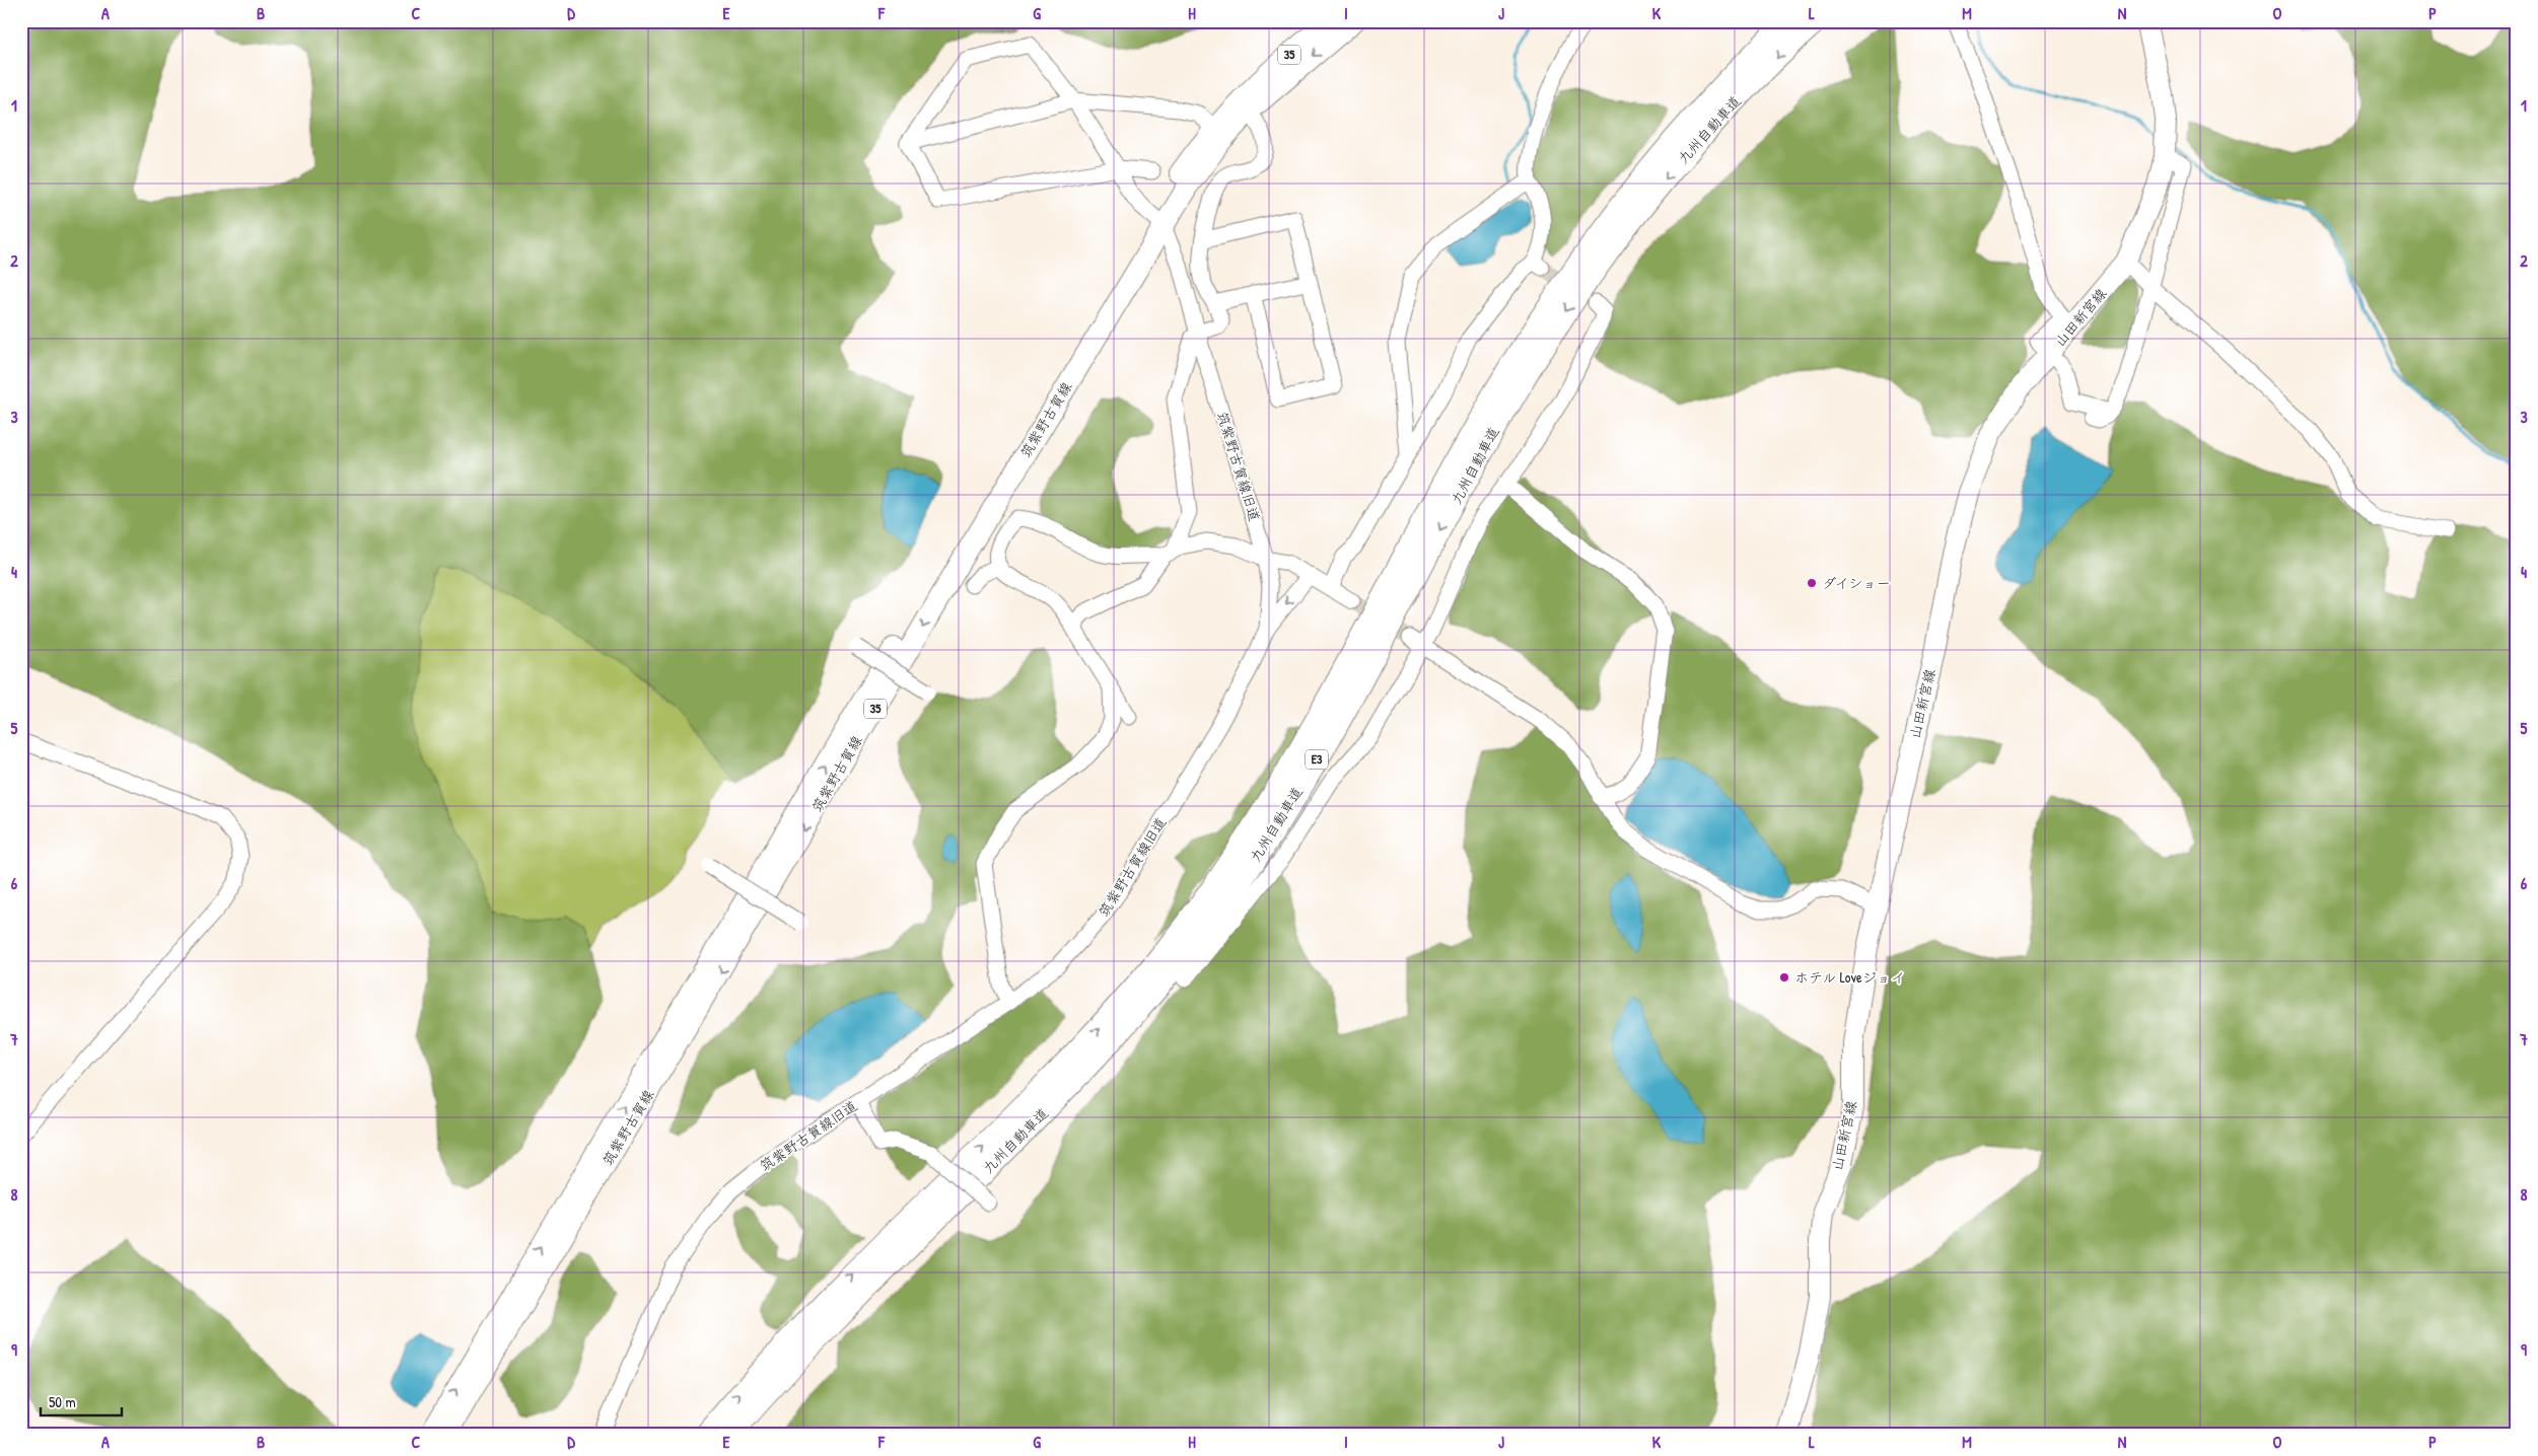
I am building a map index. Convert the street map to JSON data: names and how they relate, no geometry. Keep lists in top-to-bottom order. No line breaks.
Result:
{"streets":{"highway":["九州自動車道","E3"],"main road":["35","山田新宮線","筑紫野古賀線"],"street":["筑紫野古賀線旧道"]},"crossings":[["筑紫野古賀線","筑紫野古賀線旧道"]],"places":["ダイショー","ホテル Loveジョイ"],"scale_bar":"50 m","grid":{"columns":["A","B","C","D","E","F","G","H","I","J","K","L","M","N","O","P"],"rows":["1","2","3","4","5","6","7","8","9"]}}
